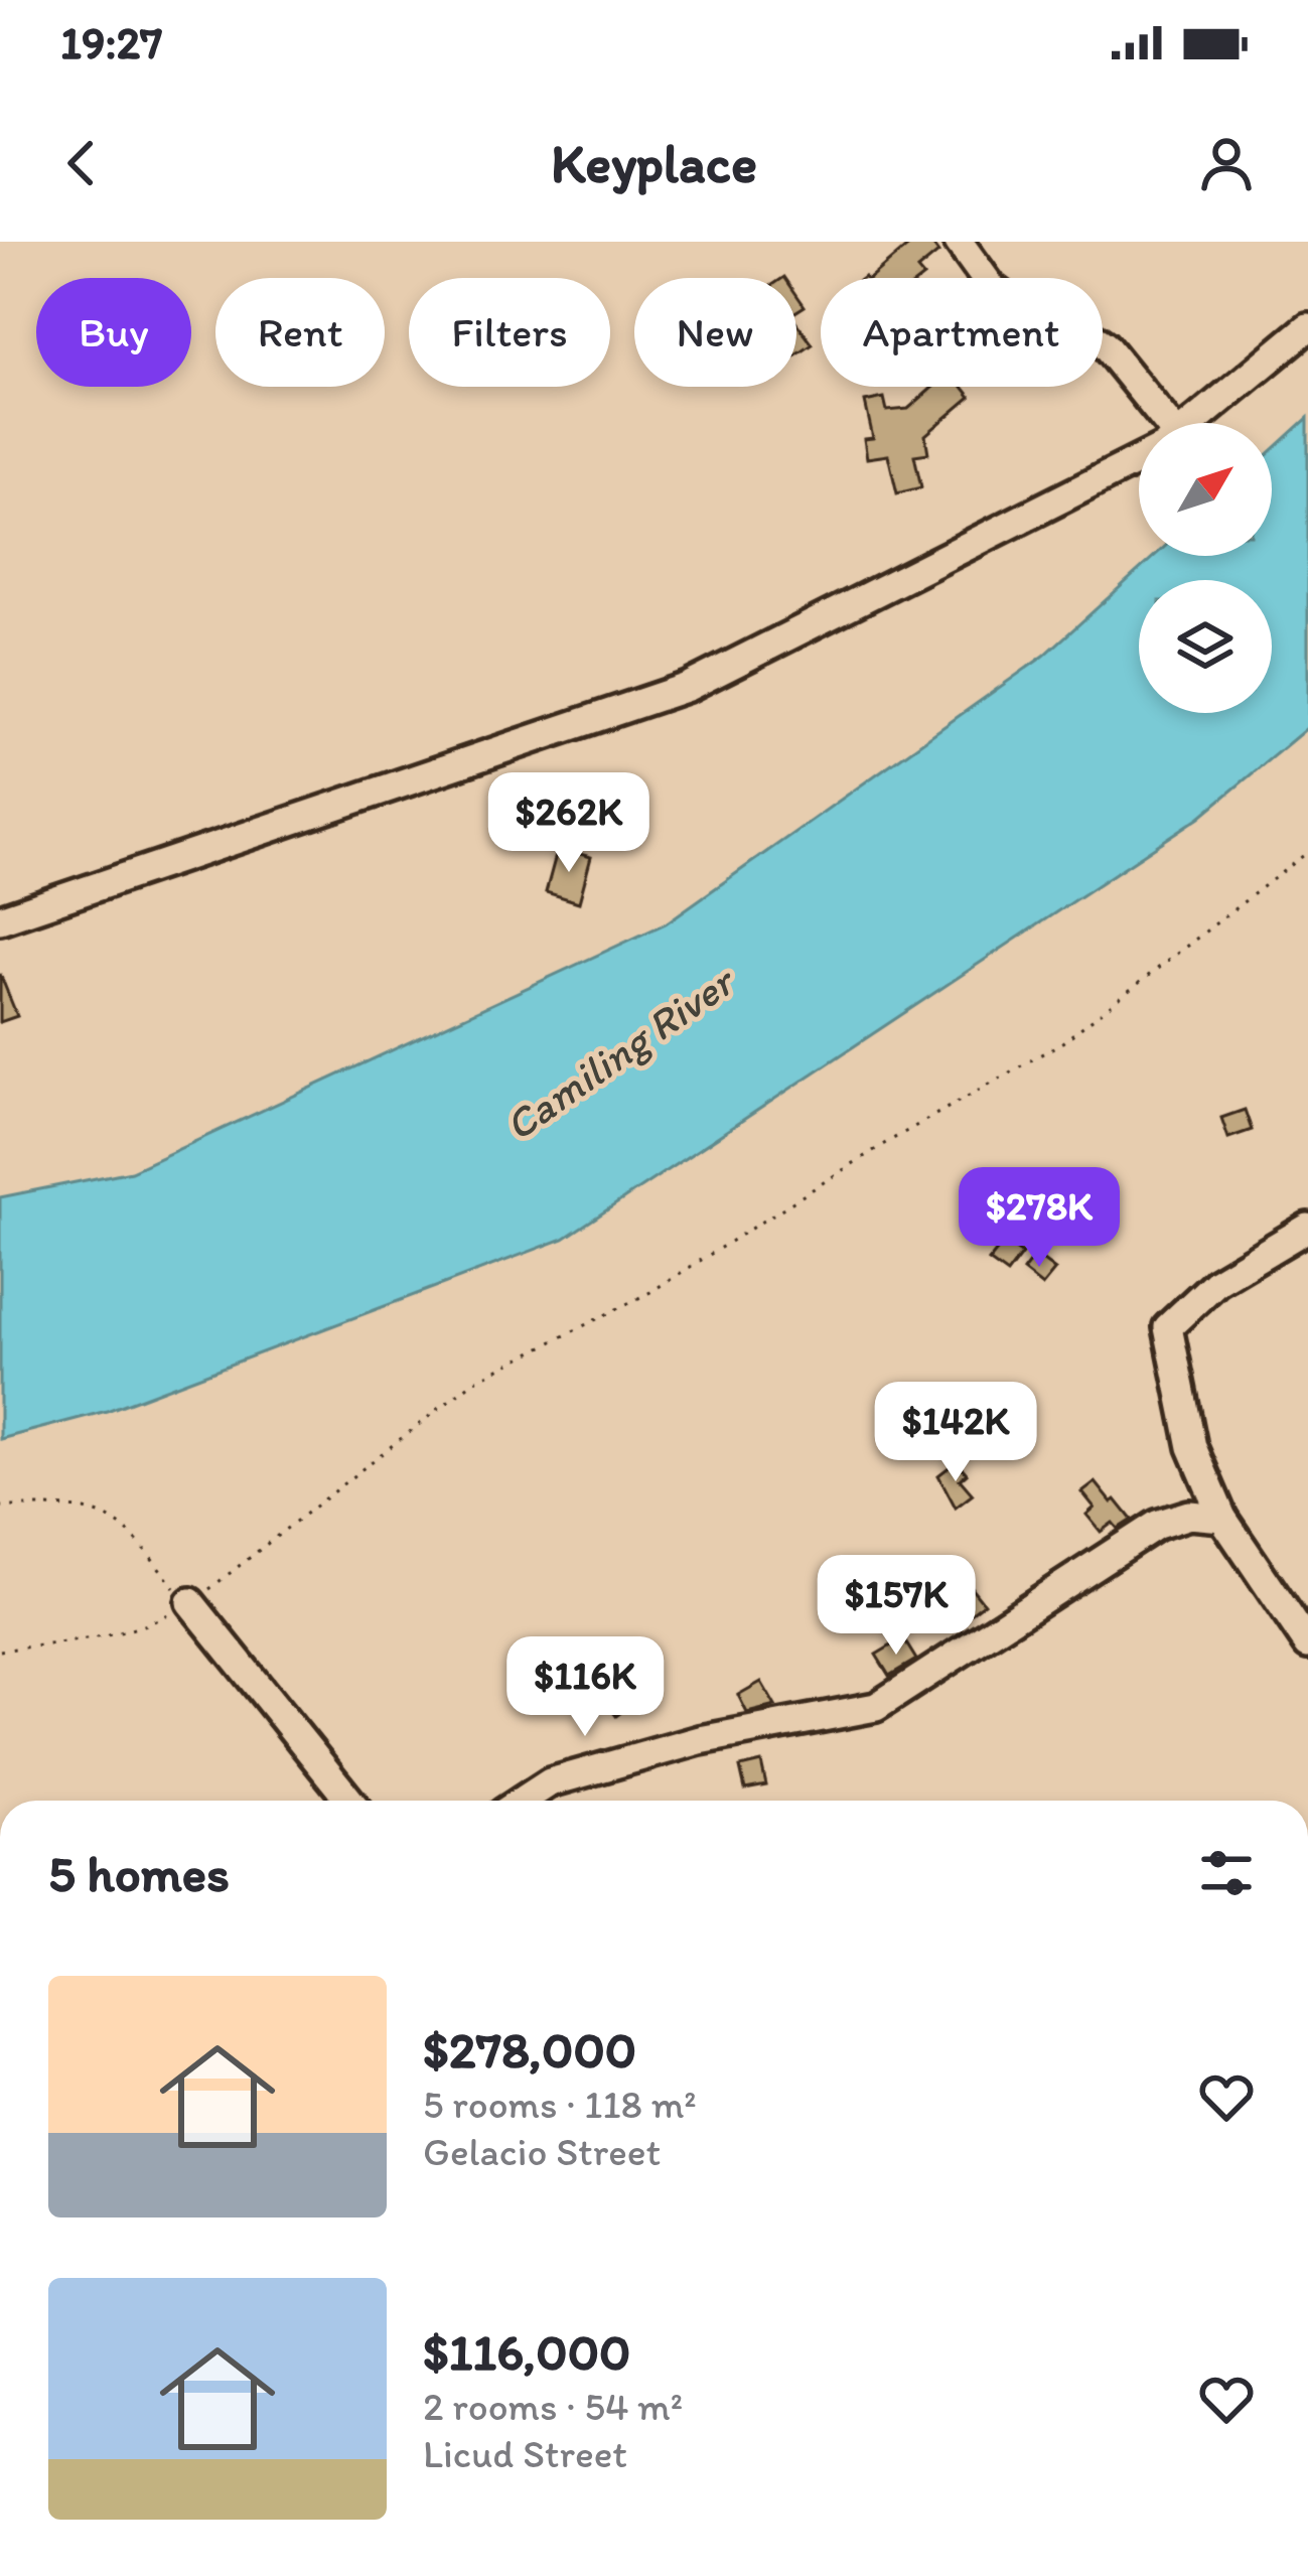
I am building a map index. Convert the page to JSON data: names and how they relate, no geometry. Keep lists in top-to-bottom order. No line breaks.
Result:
{"water":["Camiling River"],"north":"top right","page":{"status":"19:27","header":"Keyplace","chip":["Buy","Rent","Filters","New","Apartment"],"price":["$262K","$278K","$142K","$157K","$116K"],"heading":"5 homes","list":[{"name":"$278,000","note":"5 rooms · 118 m² · Gelacio Street"},{"name":"$116,000","note":"2 rooms · 54 m² · Licud Street"}]}}
